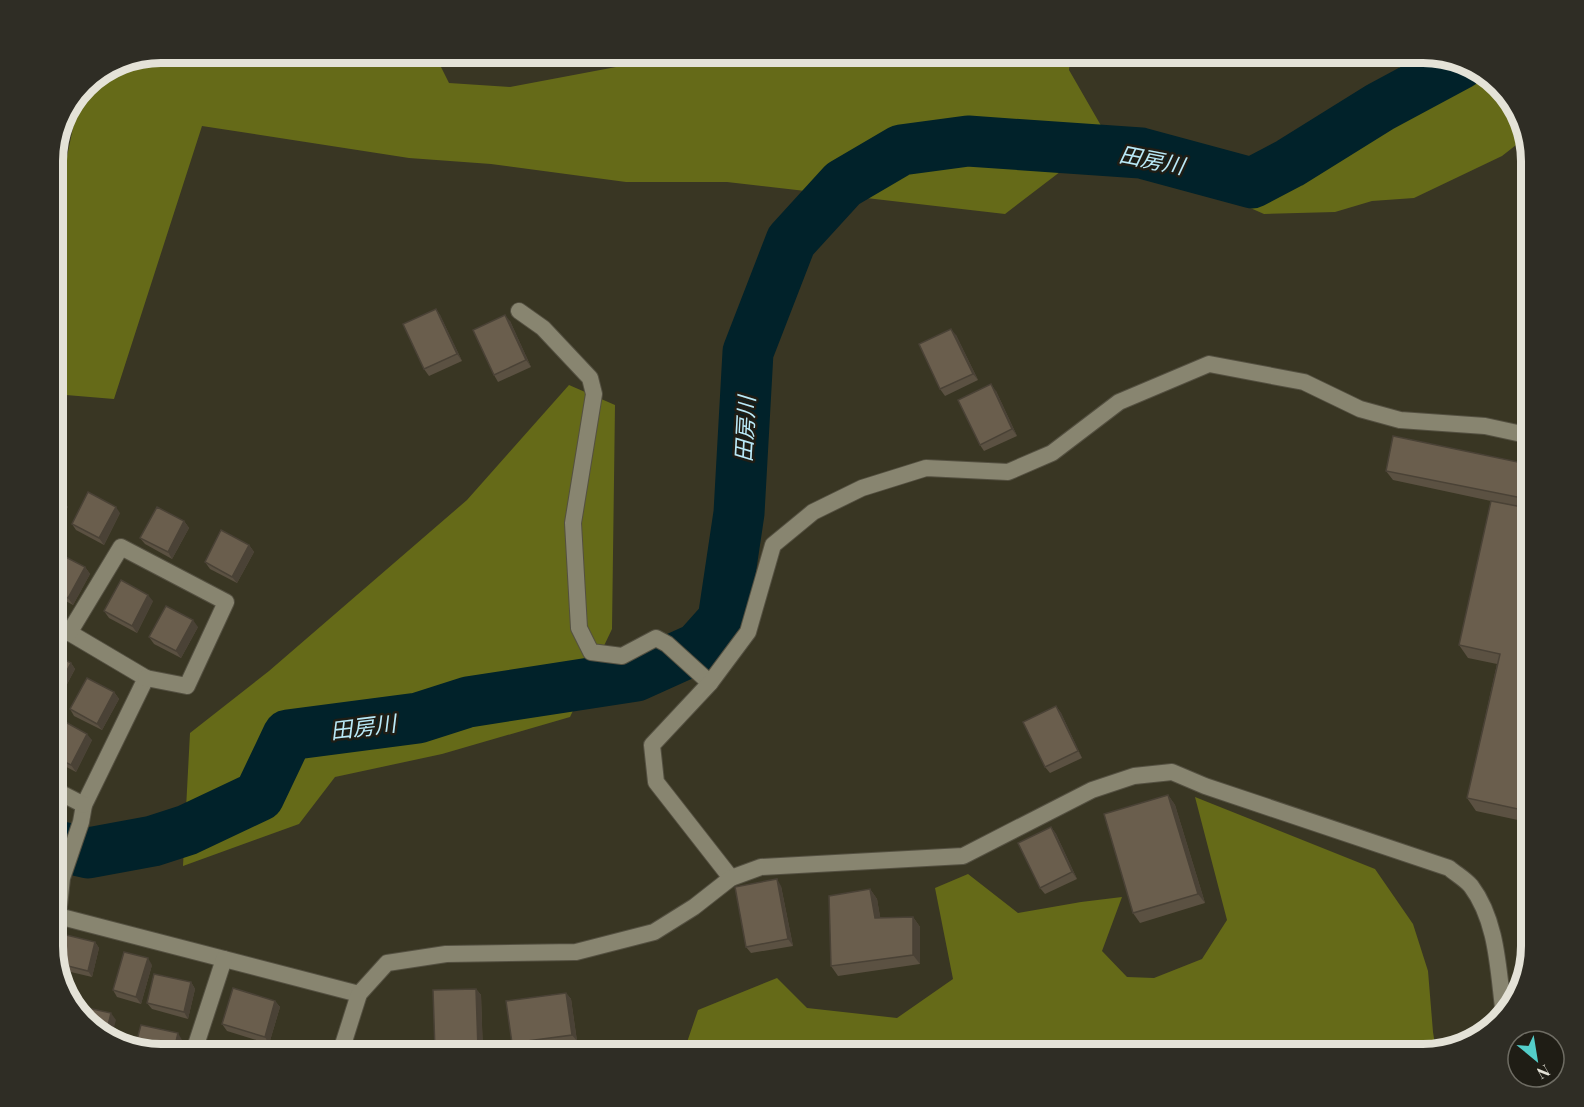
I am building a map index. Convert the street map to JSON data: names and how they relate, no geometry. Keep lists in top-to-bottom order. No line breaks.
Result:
{"water":["田房川"],"north":"bottom right"}
